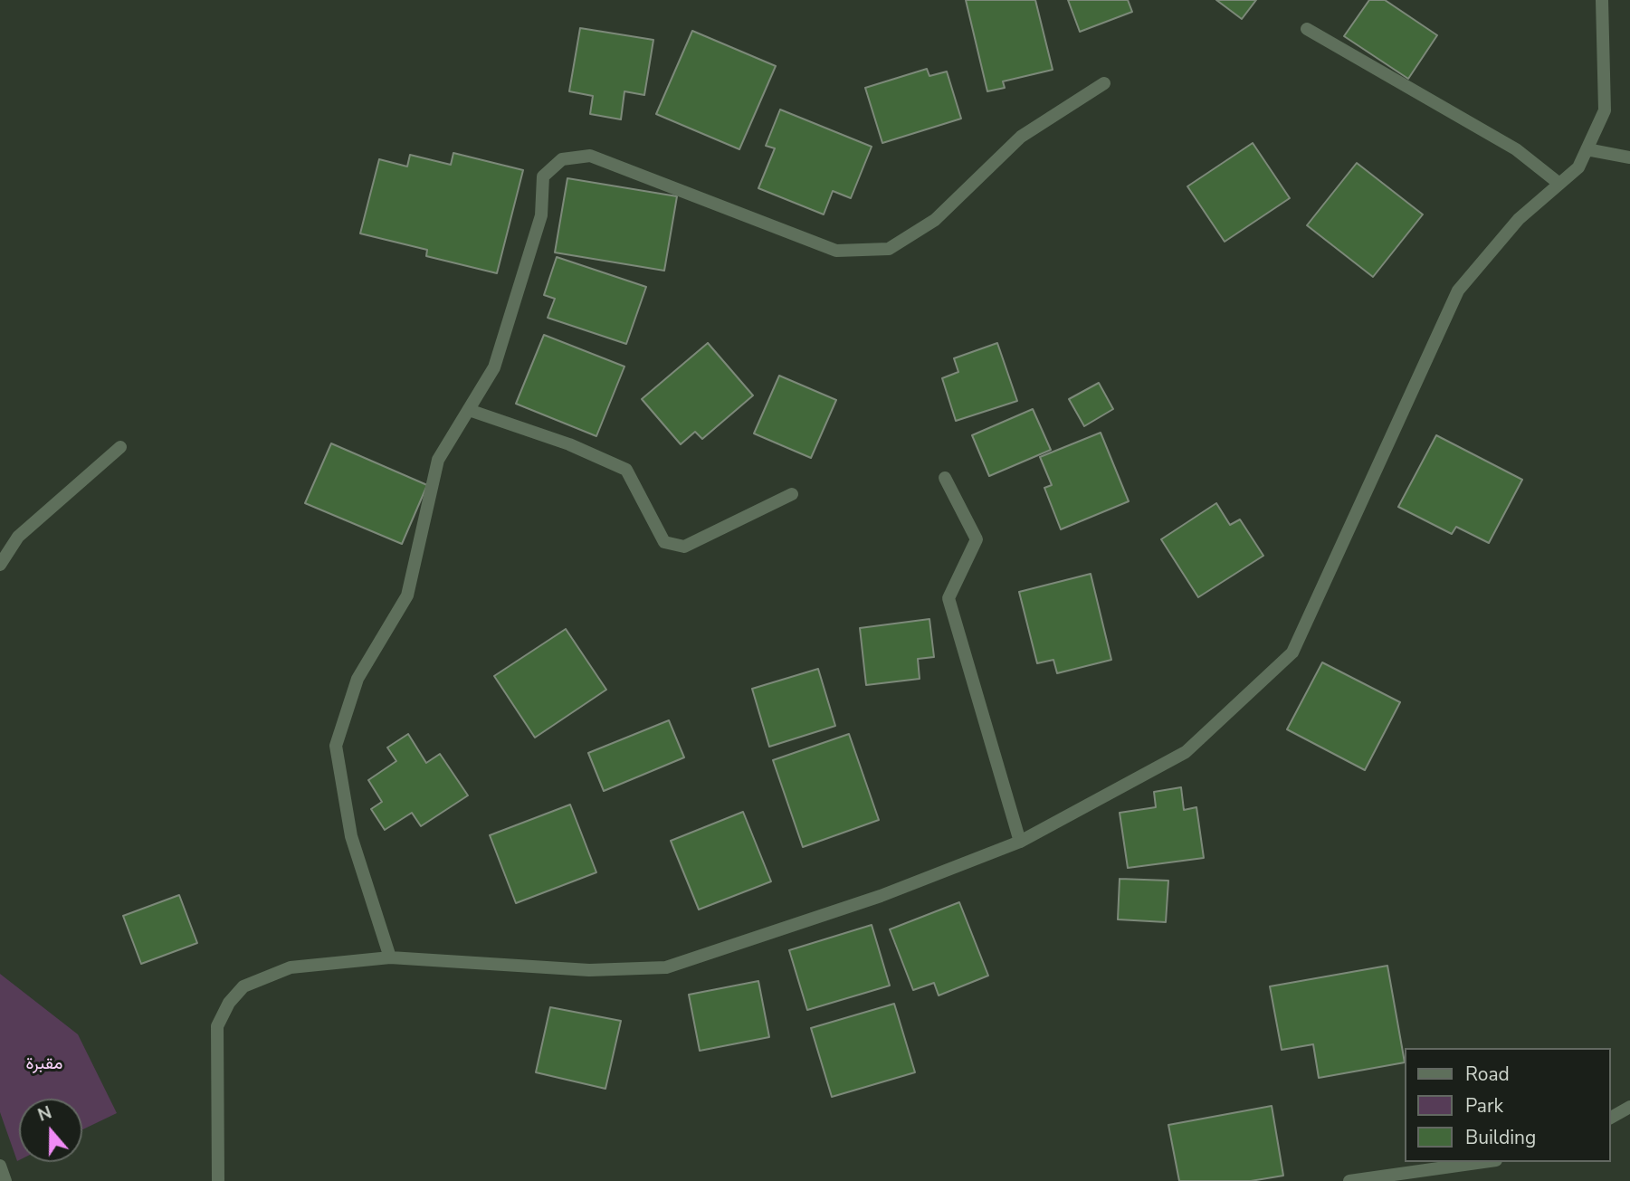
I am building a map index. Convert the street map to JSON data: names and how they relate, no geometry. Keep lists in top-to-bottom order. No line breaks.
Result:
{"parks":["مقبرة"],"legend":["Road","Park","Building"],"north":"top"}
